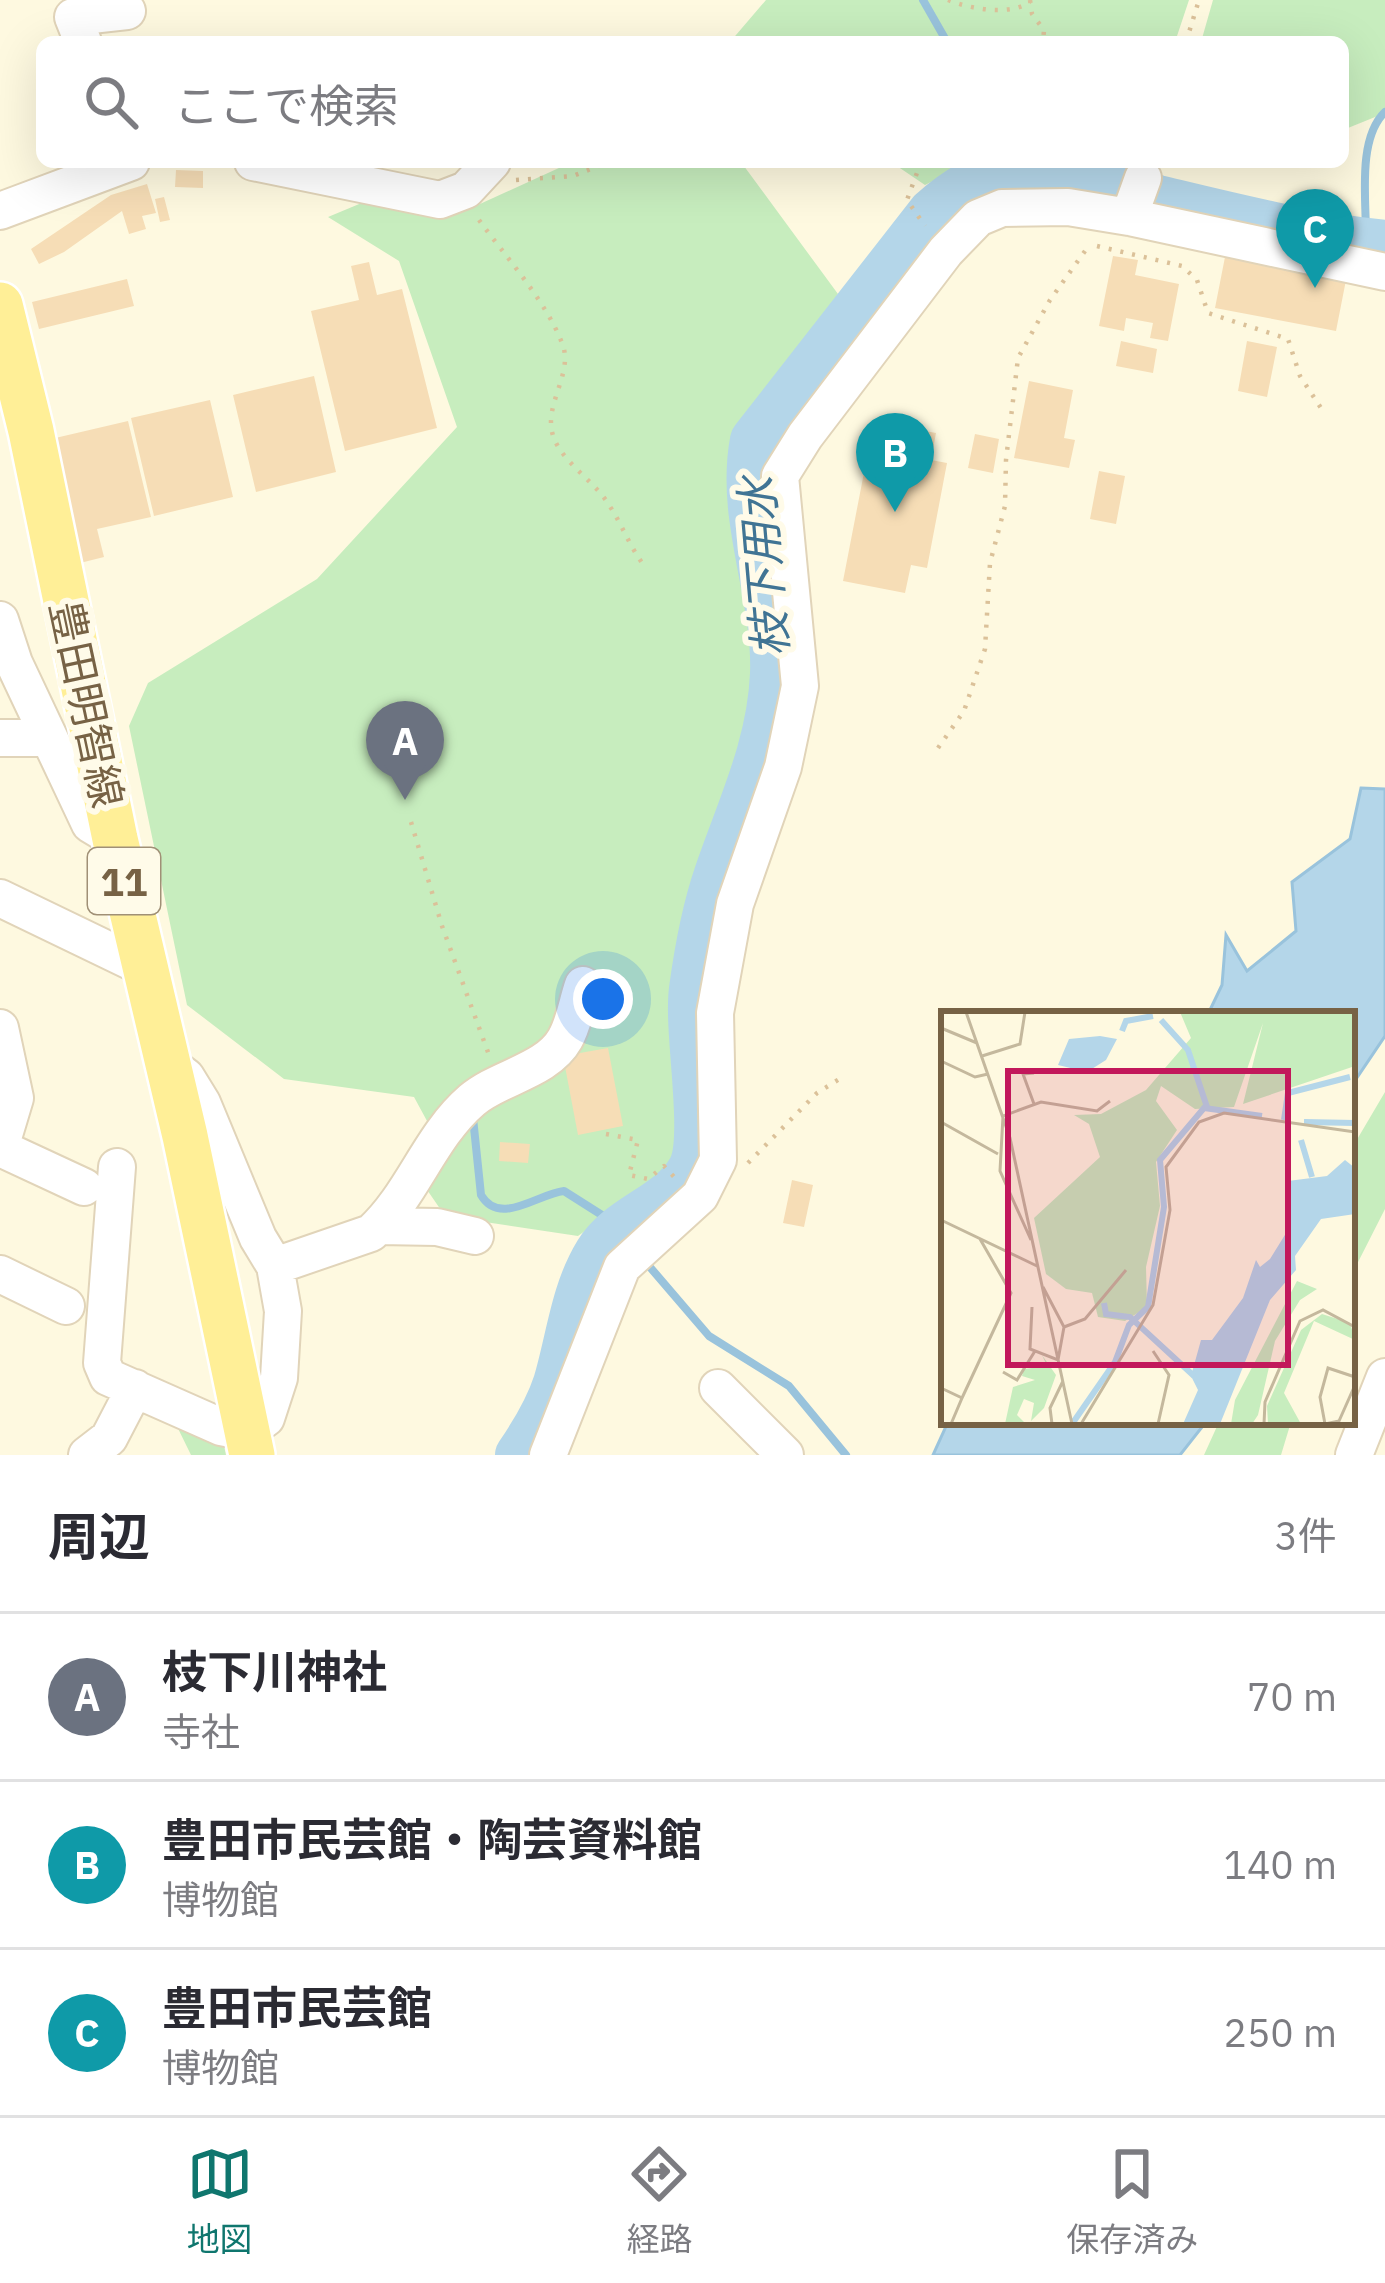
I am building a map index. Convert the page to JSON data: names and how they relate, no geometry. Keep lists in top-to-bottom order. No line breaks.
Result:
{"streets":{"main road":["豊田明智線","11"]},"water":["枝下用水"],"page":{"search":"ここで検索","pins":["C","B","A"],"heading":["周辺","3件"],"list":[{"mark":"A","name":"枝下川神社","note":"寺社","value":"70 m"},{"mark":"B","name":"豊田市民芸館・陶芸資料館","note":"博物館","value":"140 m"},{"mark":"C","name":"豊田市民芸館","note":"博物館","value":"250 m"}],"nav":["地図","経路","保存済み"]}}
